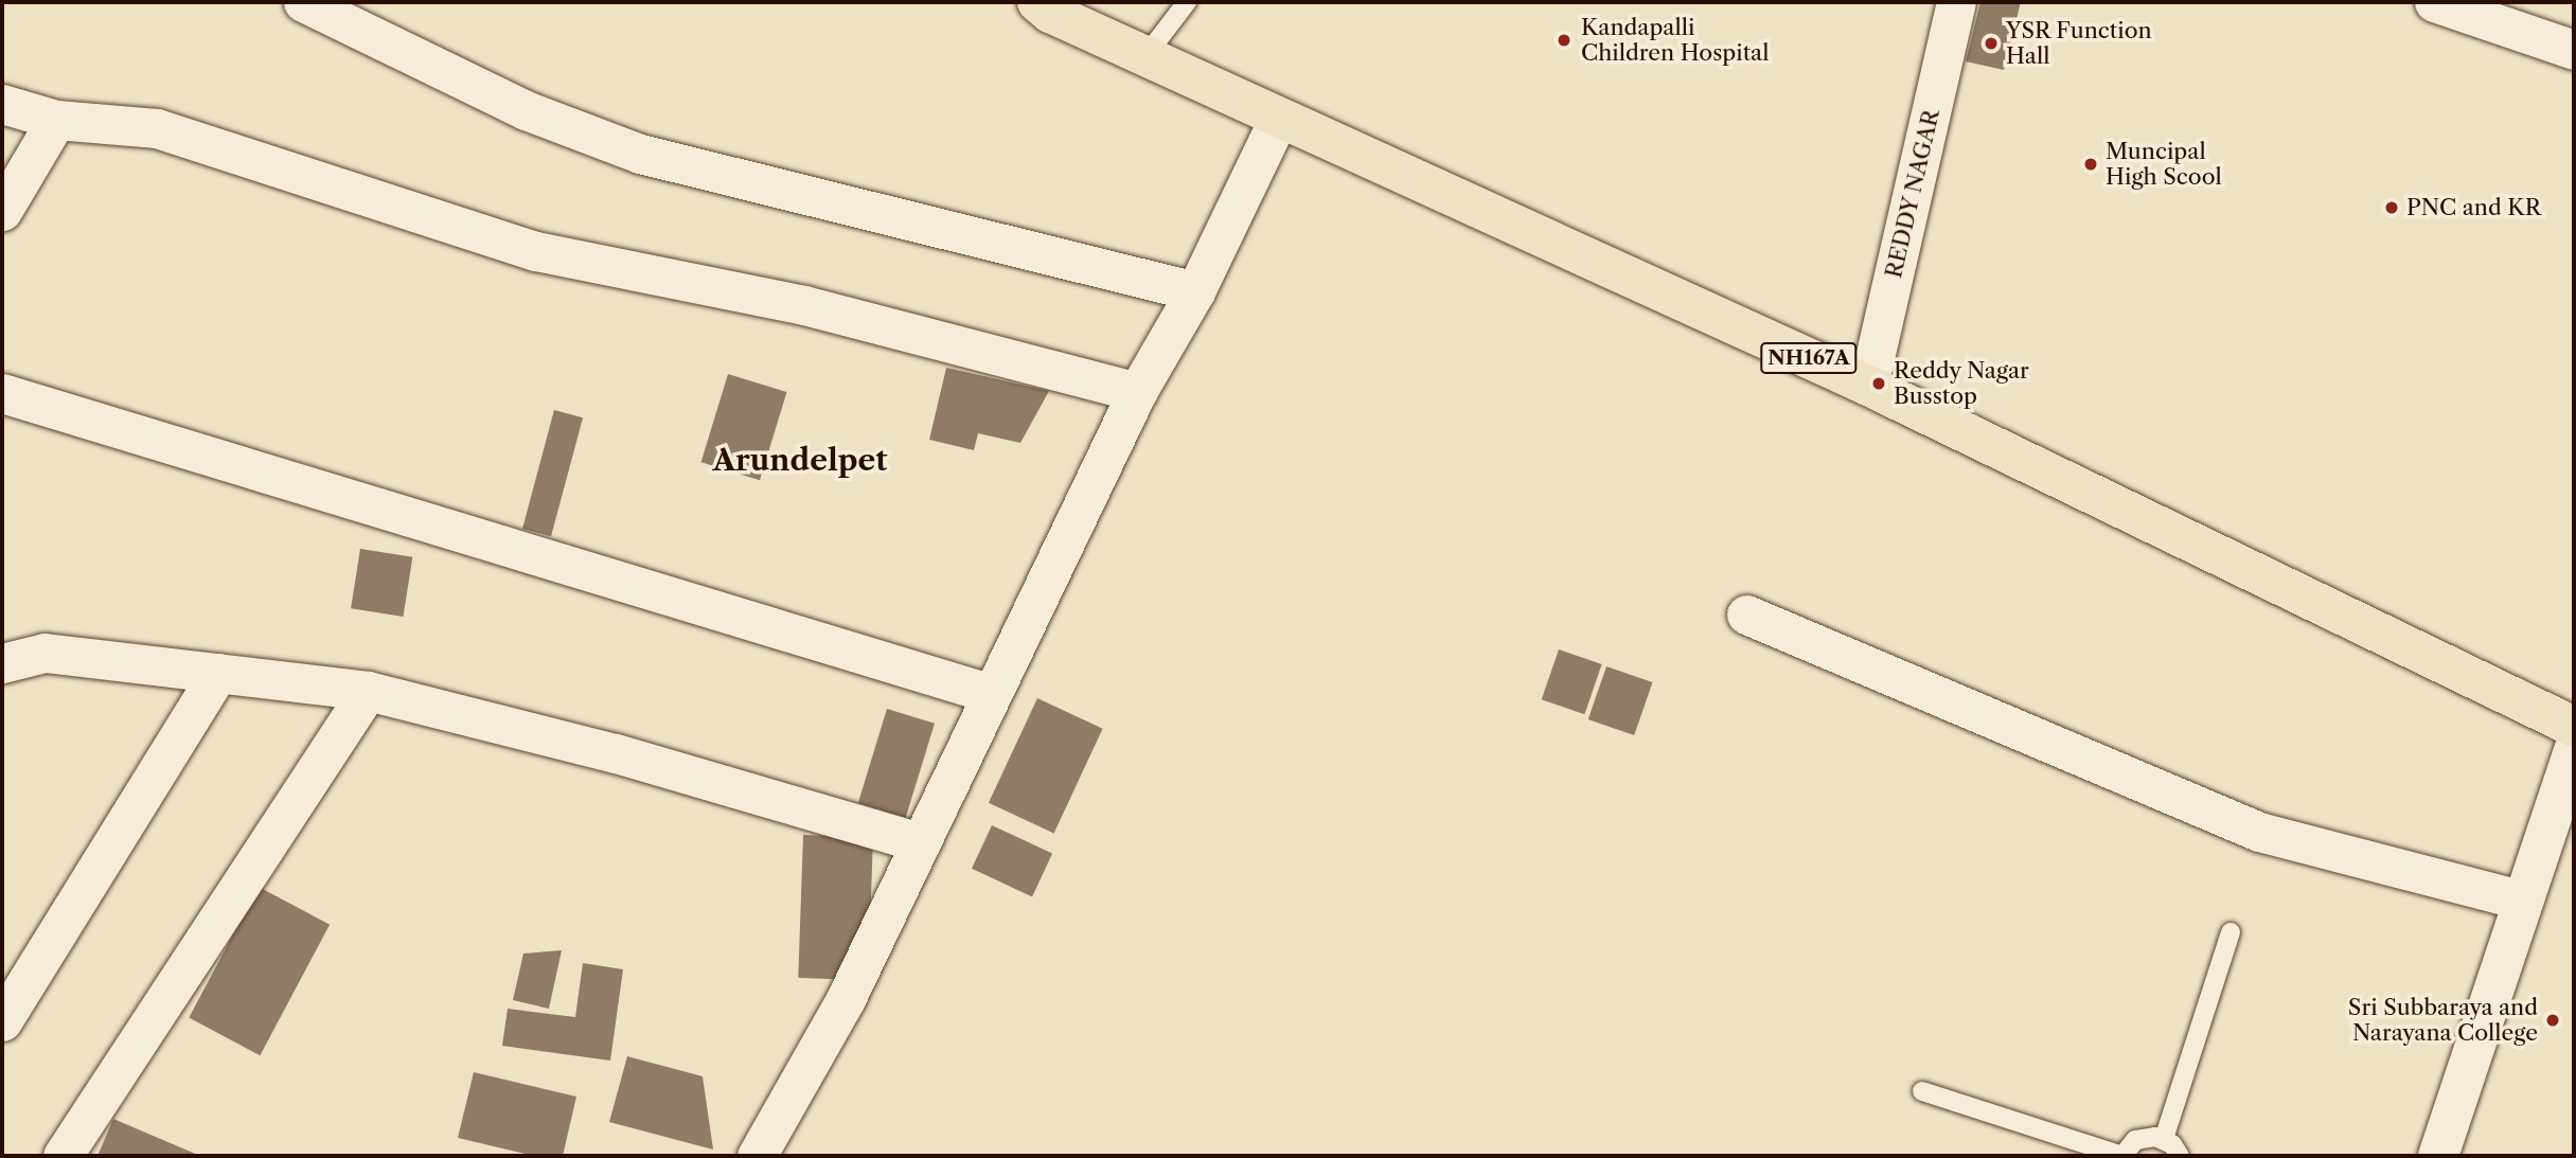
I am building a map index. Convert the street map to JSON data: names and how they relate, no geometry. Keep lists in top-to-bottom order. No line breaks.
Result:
{"streets":{"highway":["NH167A"],"street":["REDDY NAGAR"]},"crossings":[["REDDY NAGAR","NH167A"]],"districts":["Arundelpet"],"places":["Kandapalli Children Hospital","YSR Function Hall","Muncipal High Scool","PNC and KR","Reddy Nagar Busstop","Sri Subbaraya and Narayana College"]}
